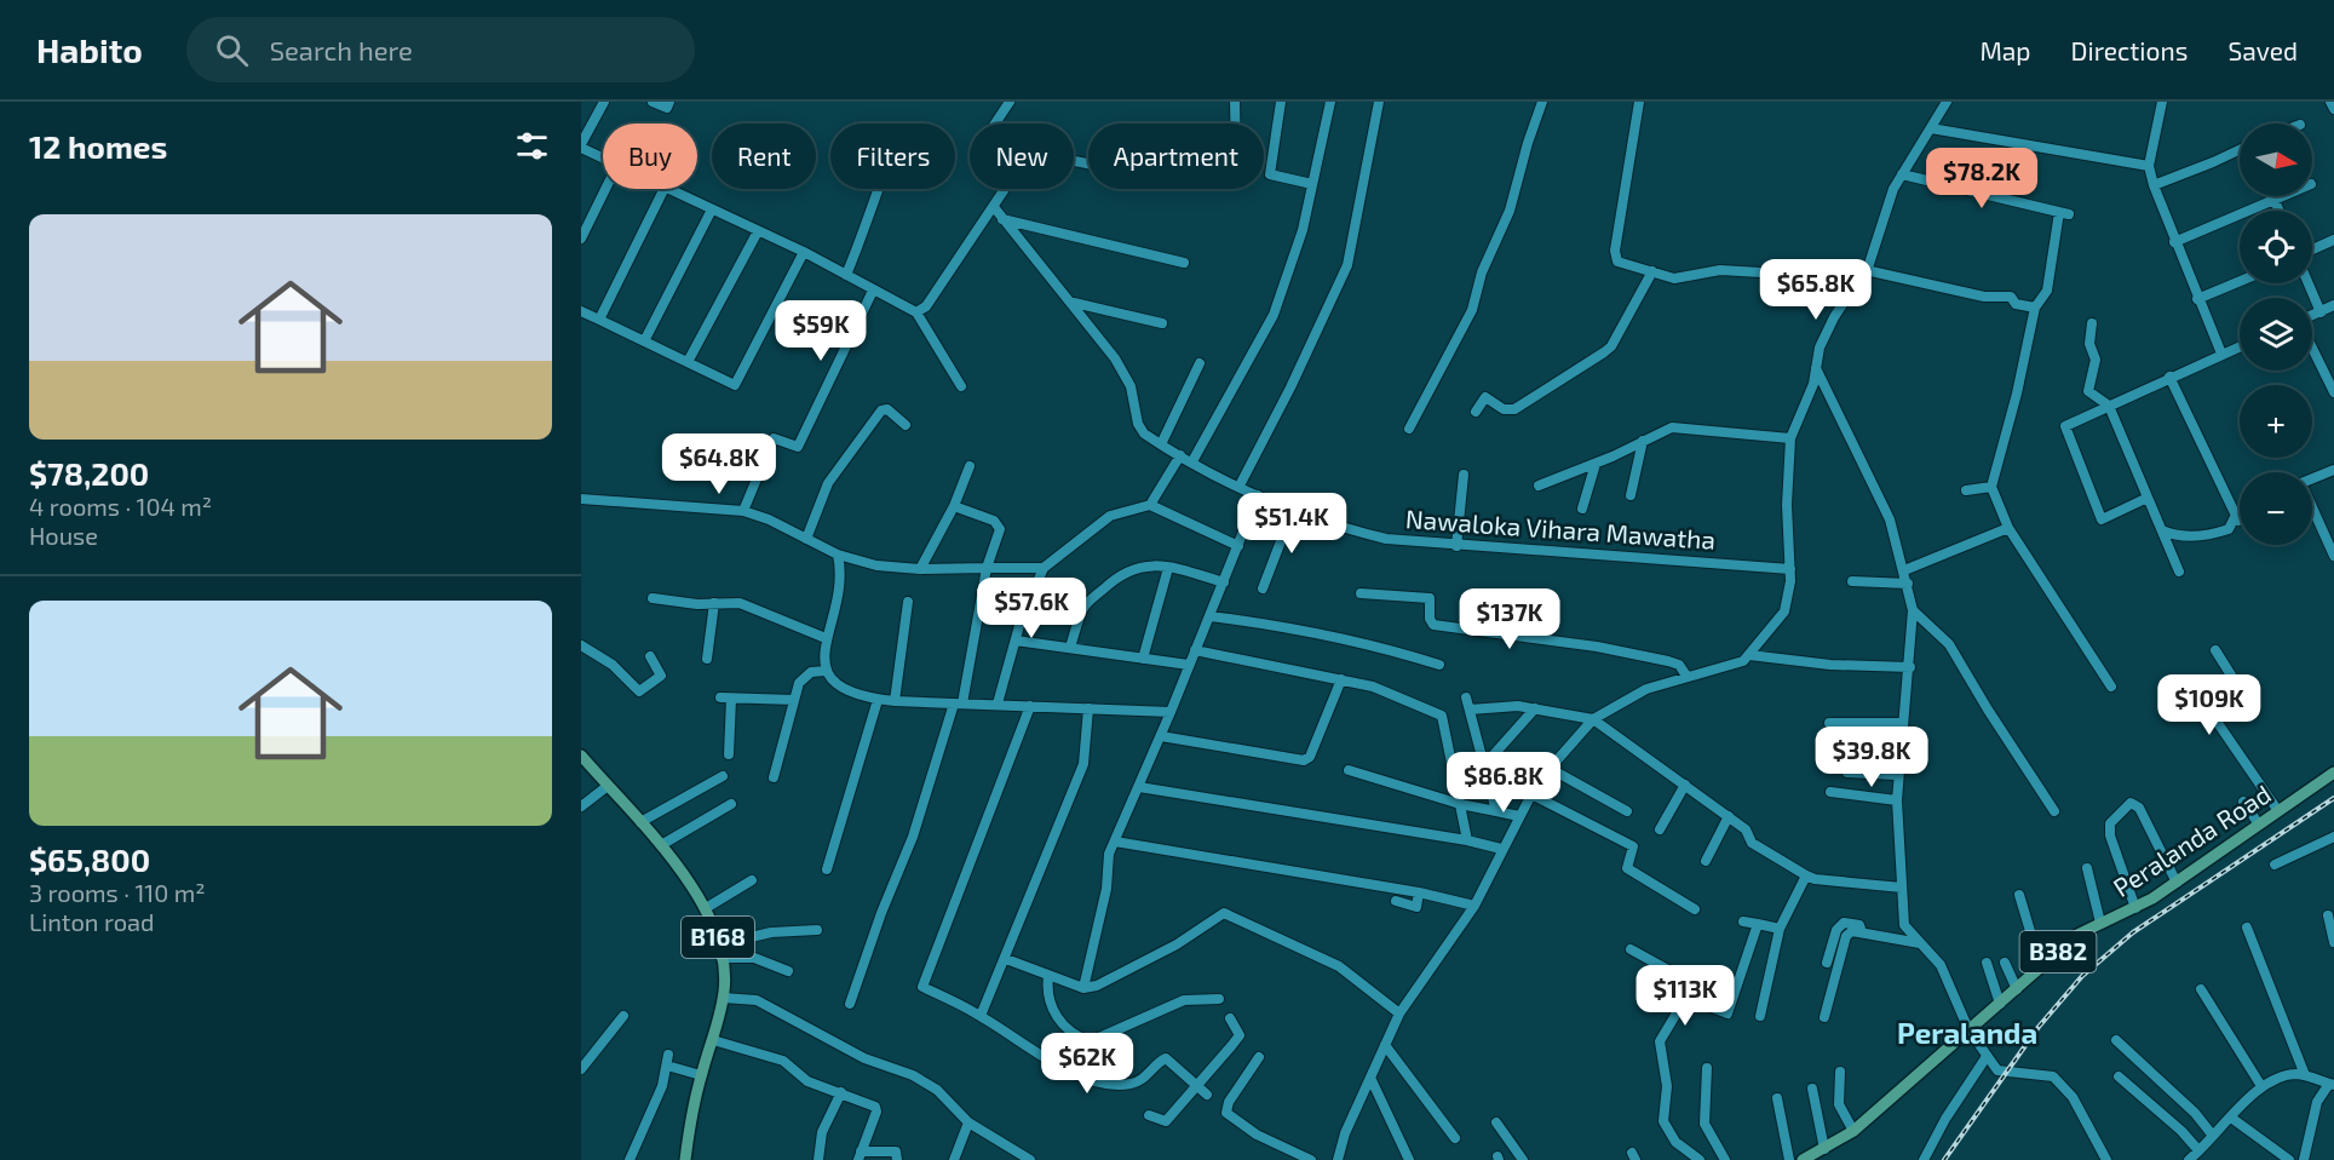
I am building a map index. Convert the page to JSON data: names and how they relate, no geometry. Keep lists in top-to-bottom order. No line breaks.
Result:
{"streets":{"main road":["Peralanda Road","B168","B382"],"street":["Nawaloka Vihara Mawatha"]},"districts":["Peralanda"],"north":"right","page":{"header":"Habito","search":"Search here","nav":["Map","Directions","Saved"],"heading":"12 homes","map_buttons":["+","−"],"chip":["Buy","Rent","Filters","New","Apartment"],"price":["$78.2K","$65.8K","$59K","$64.8K","$51.4K","$57.6K","$137K","$109K","$39.8K","$86.8K","$113K","$62K"],"list":[{"name":"$78,200","note":"4 rooms · 104 m² · House"},{"name":"$65,800","note":"3 rooms · 110 m² · Linton road"}]}}
